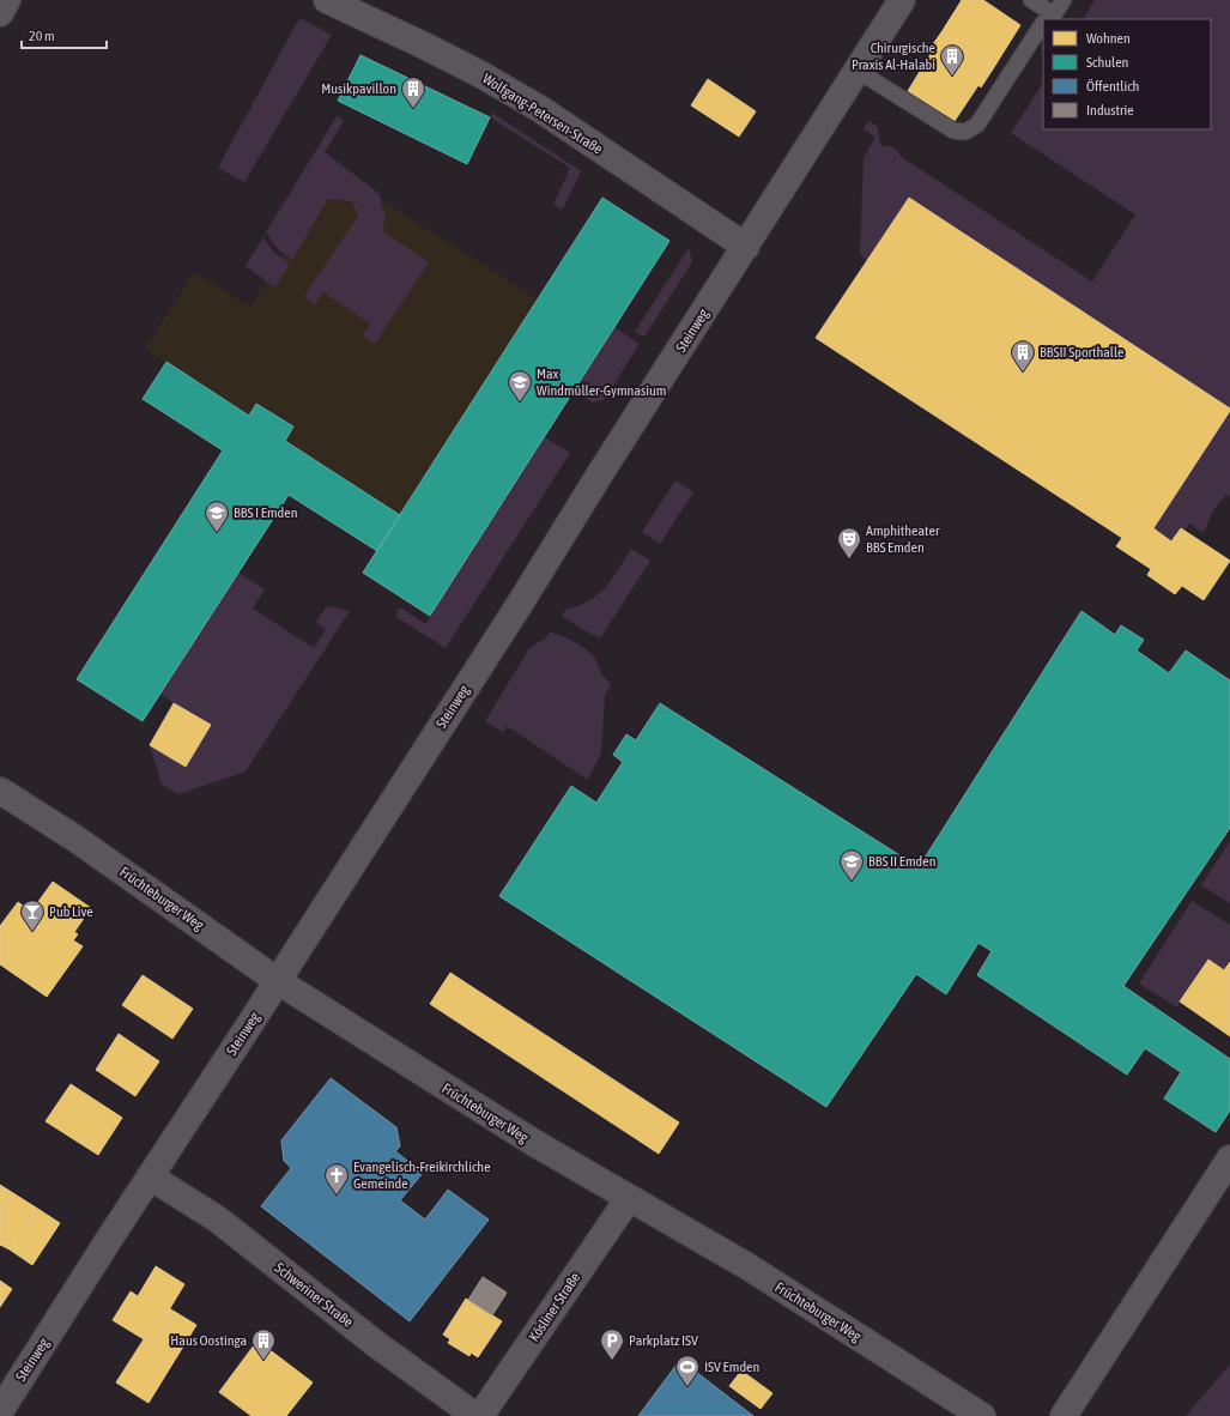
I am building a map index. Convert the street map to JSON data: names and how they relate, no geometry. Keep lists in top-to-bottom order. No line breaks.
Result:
{"streets":{"street":["Wolfgang-Petersen-Straße","Steinweg","Früchteburger Weg","Schweriner Straße","Kösliner Straße"]},"crossings":[["Wolfgang-Petersen-Straße","Steinweg"],["Steinweg","Früchteburger Weg"],["Steinweg","Schweriner Straße"],["Früchteburger Weg","Kösliner Straße"]],"places":{"building":["Chirurgische Praxis Al-Halabi","Musikpavillon","BBSII Sporthalle","Haus Oostinga"],"school or university":["Max Windmüller-Gymnasium","BBS I Emden","BBS II Emden"],"theatre":["Amphitheater BBS Emden"],"bar":["Pub Live"],"church":["Evangelisch-Freikirchliche Gemeinde"],"parking":["Parkplatz ISV"],"sports":["ISV Emden"]},"legend":["Wohnen","Schulen","Öffentlich","Industrie"],"scale_bar":"20 m"}
